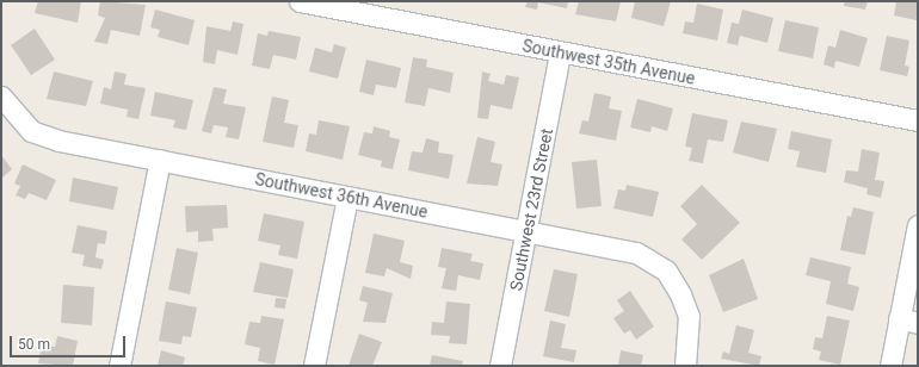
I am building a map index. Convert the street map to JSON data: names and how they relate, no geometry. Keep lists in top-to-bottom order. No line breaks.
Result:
{"streets":{"street":["Southwest 35th Avenue","Southwest 36th Avenue","Southwest 23rd Street"]},"crossings":[["Southwest 35th Avenue","Southwest 23rd Street"],["Southwest 36th Avenue","Southwest 23rd Street"]],"scale_bar":"50 m"}
